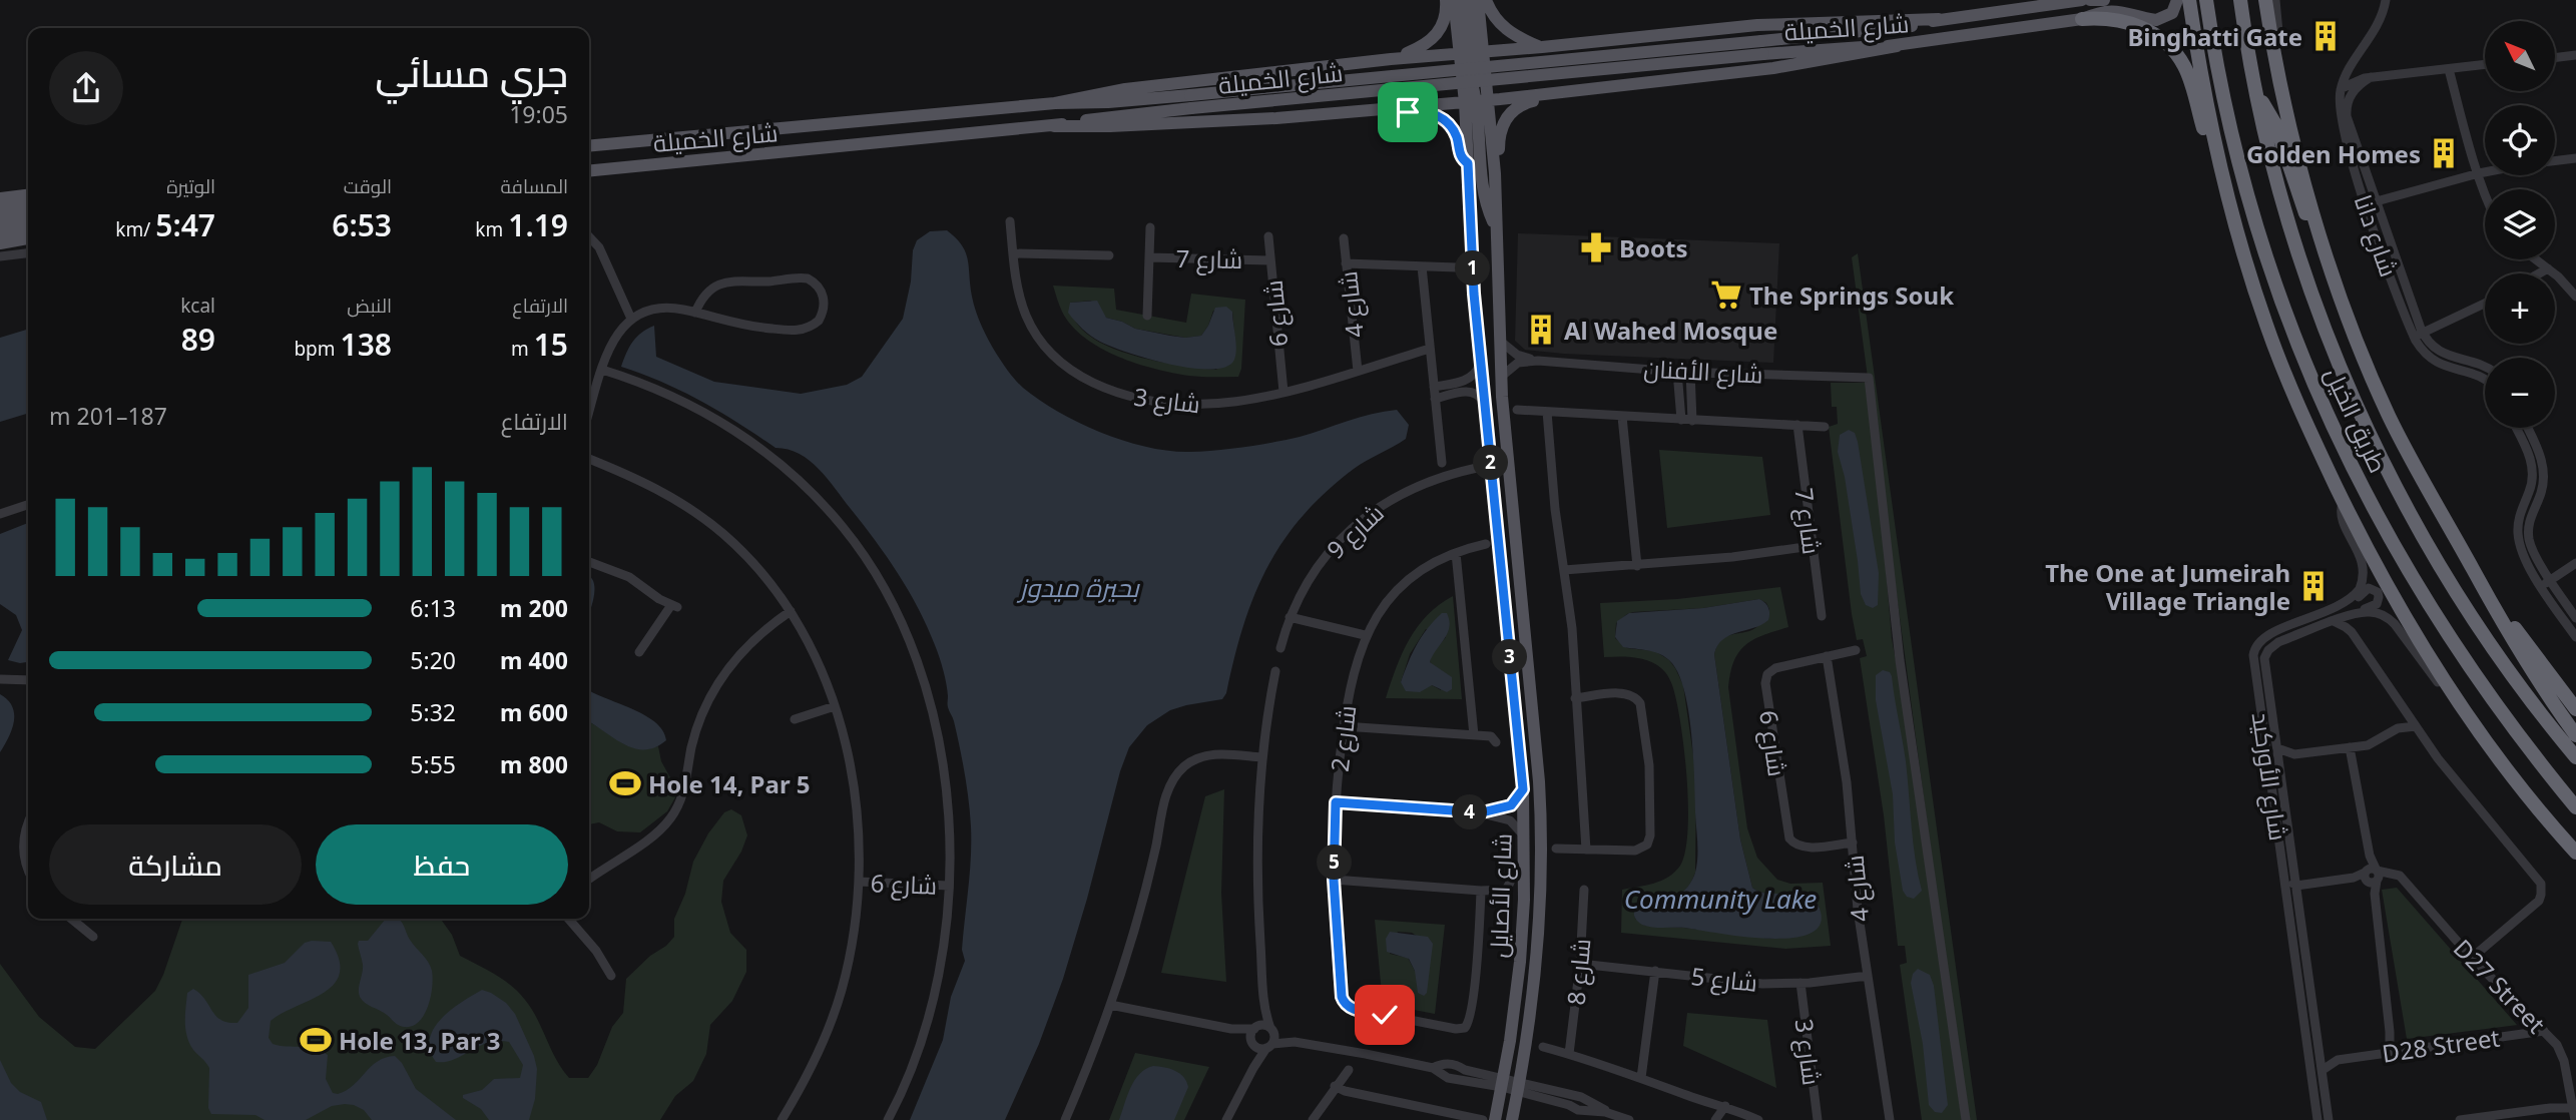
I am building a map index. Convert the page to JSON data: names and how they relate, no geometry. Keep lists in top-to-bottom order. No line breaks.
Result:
{"streets":{"highway":["طريق الخيل"],"main road":["شارع الخميلة","شارع الأصايل"],"street":["شارع دانا","شارع 7","شارع 4","شارع 6","شارع الأفنان","شارع 3","شارع 9","شارع 2","شارع الأوركيد","شارع 8","شارع 5","D27 Street","D28 Street"]},"crossings":[["شارع 7","شارع 6"],["شارع 4","شارع 6"],["شارع 4","شارع 3"],["شارع 4","شارع 5"],["شارع 6","شارع 3"],["شارع الأفنان","شارع الأصايل"],["شارع 3","شارع 5"],["شارع الأوركيد","D28 Street"],["شارع 8","شارع 5"],["D27 Street","D28 Street"]],"water":["بحيرة ميدوز","Community Lake"],"places":{"building":["Binghatti Gate","Golden Homes","Al Wahed Mosque","The One at Jumeirah Village Triangle"],"pharmacy":["Boots"],"supermarket":["The Springs Souk"],"sports":["Hole 14, Par 5","Hole 13, Par 3"]},"north":"top left","page":{"map_buttons":["+","−"],"heading":["جري مسائي","19:05"],"stats":[["المسافة","1.19 km"],["الوقت","6:53"],["الوتيرة","5:47 /km"],["الارتفاع","15 m"],["النبض","138 bpm"],["kcal","89"]],"pins":["1","2","3","4","5"],"chart":["الارتفاع","187–201 m"],"list":[{"name":"200 m","note":"6:13"},{"name":"400 m","note":"5:20"},{"name":"600 m","note":"5:32"},{"name":"800 m","note":"5:55"}],"buttons":["حفظ","مشاركة"]}}
